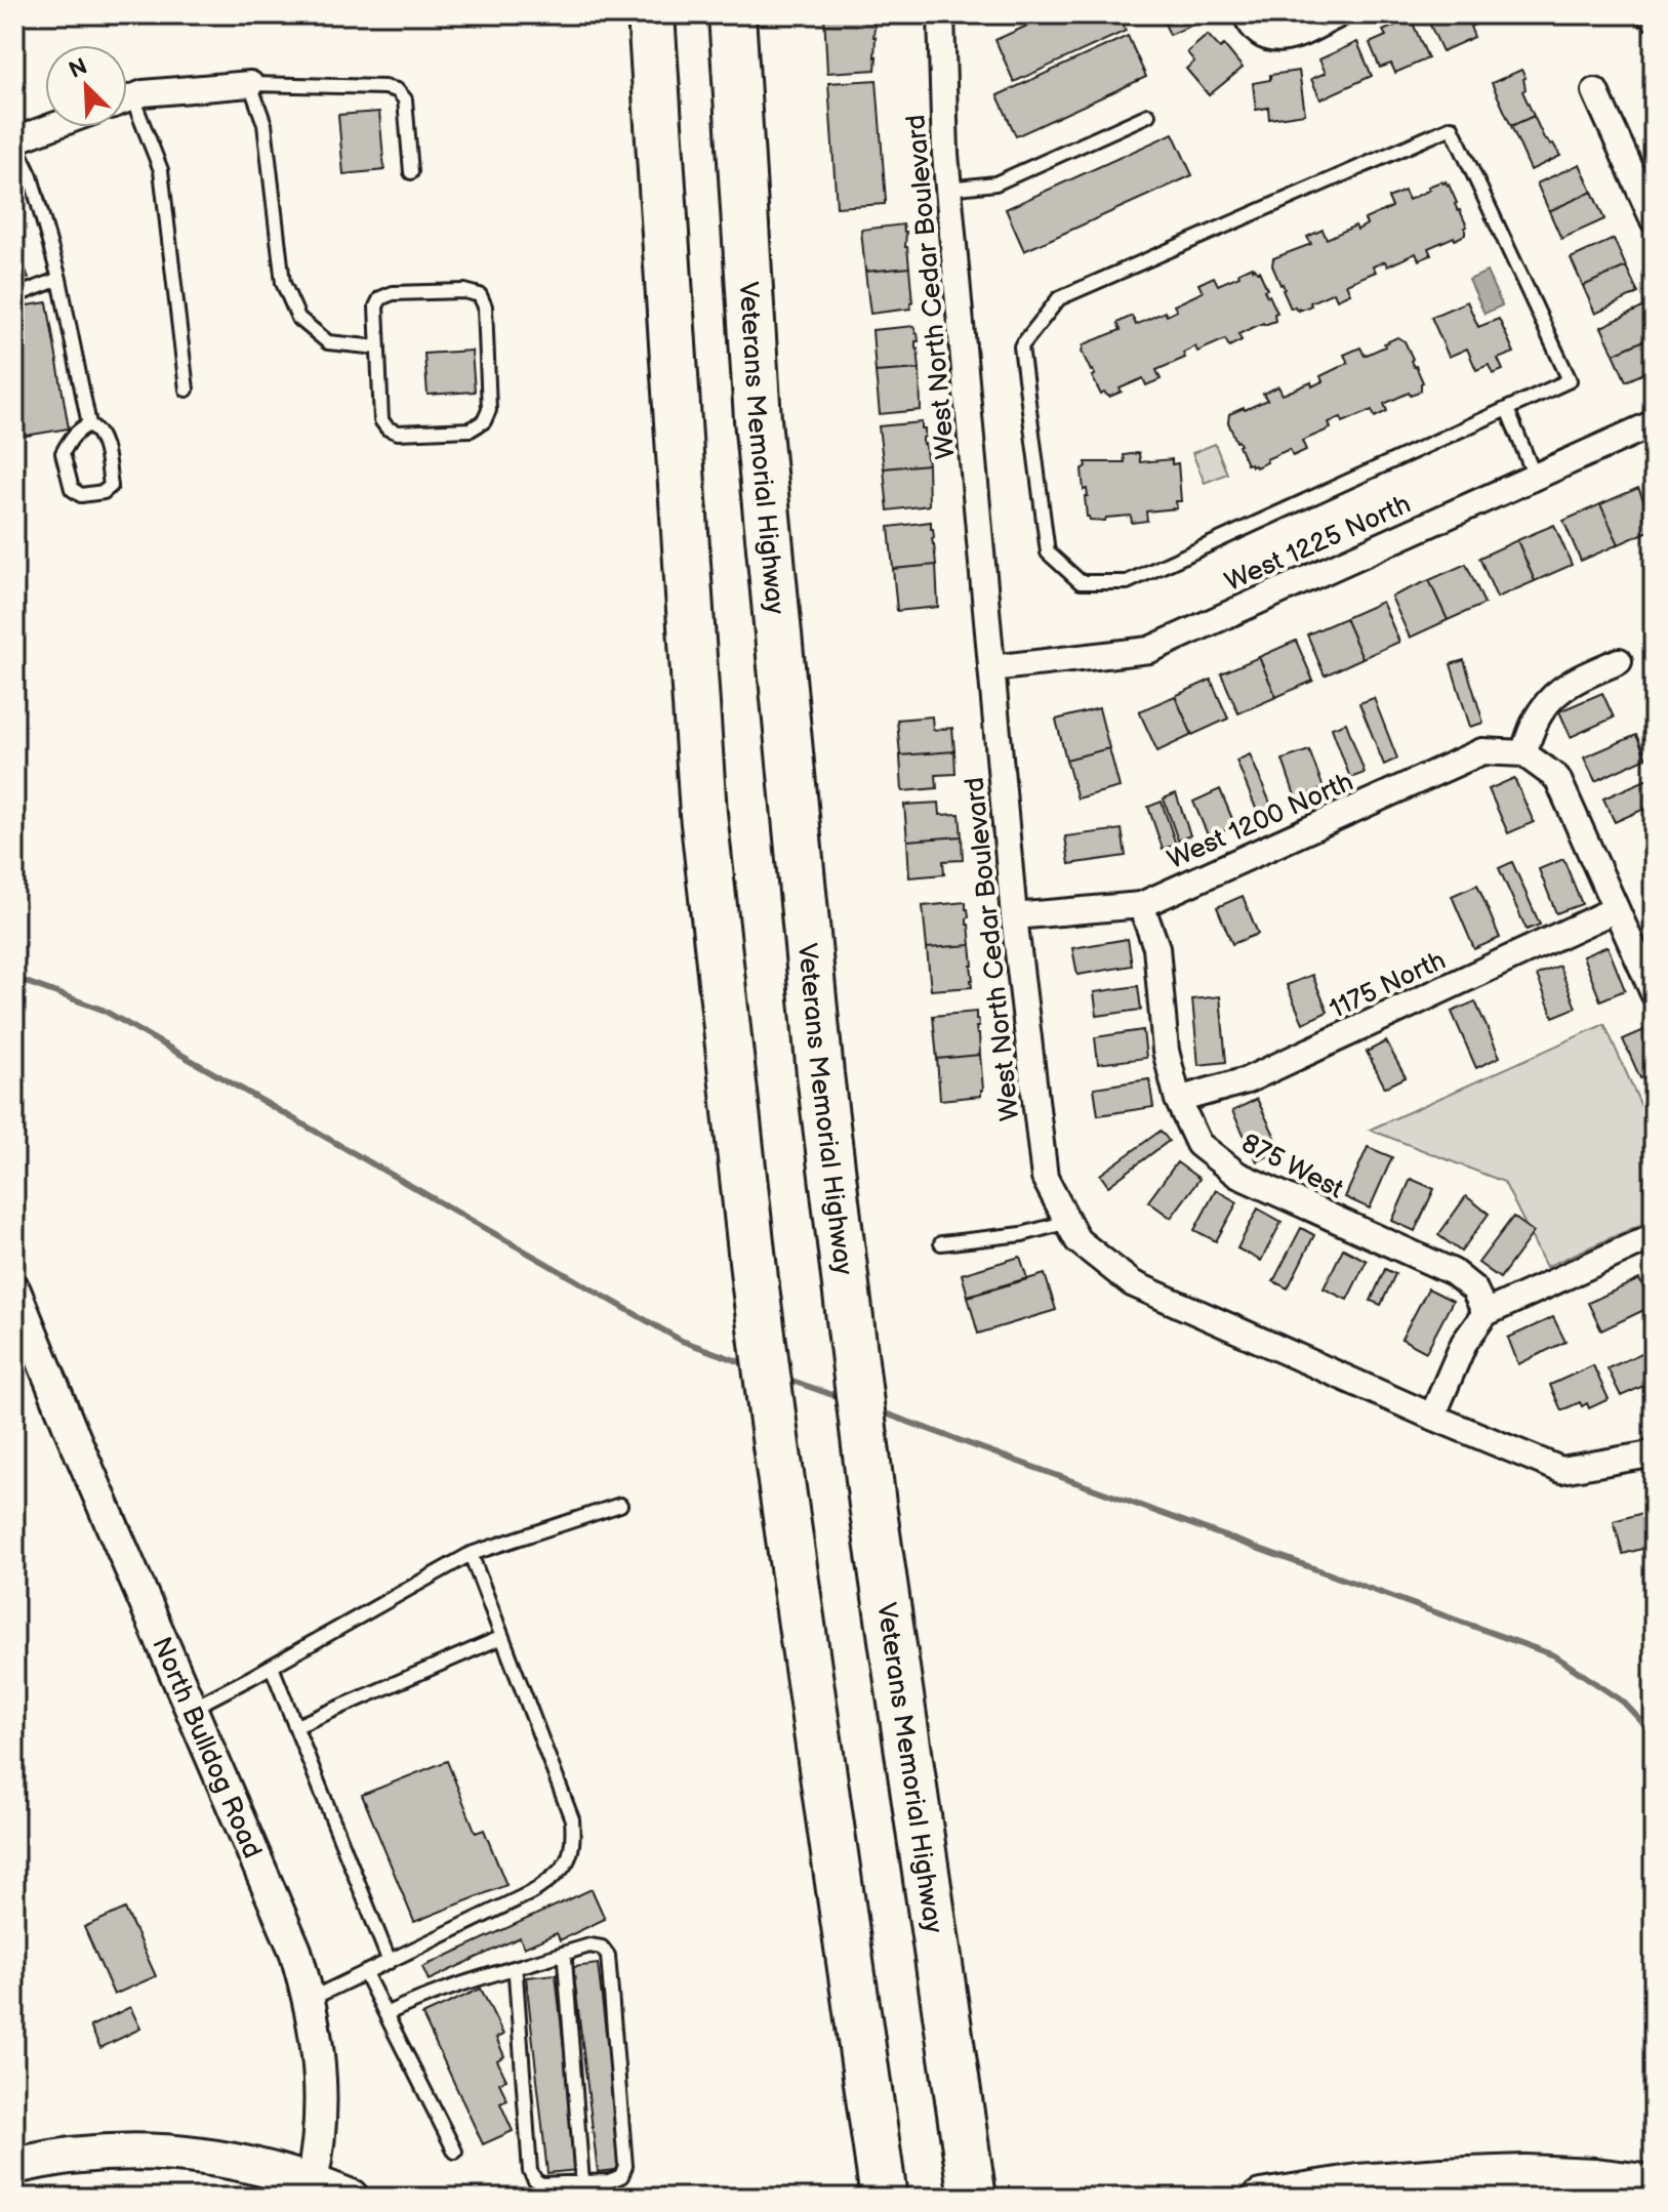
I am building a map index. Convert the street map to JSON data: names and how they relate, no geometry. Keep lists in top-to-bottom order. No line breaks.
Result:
{"streets":{"highway":["Veterans Memorial Highway"],"street":["West North Cedar Boulevard","West 1225 North","West 1200 North","1175 North","875 West","North Bulldog Road"]},"crossings":[["West North Cedar Boulevard","West 1225 North"],["West North Cedar Boulevard","West 1200 North"],["West 1200 North","875 West"],["1175 North","875 West"]],"north":"top left"}
